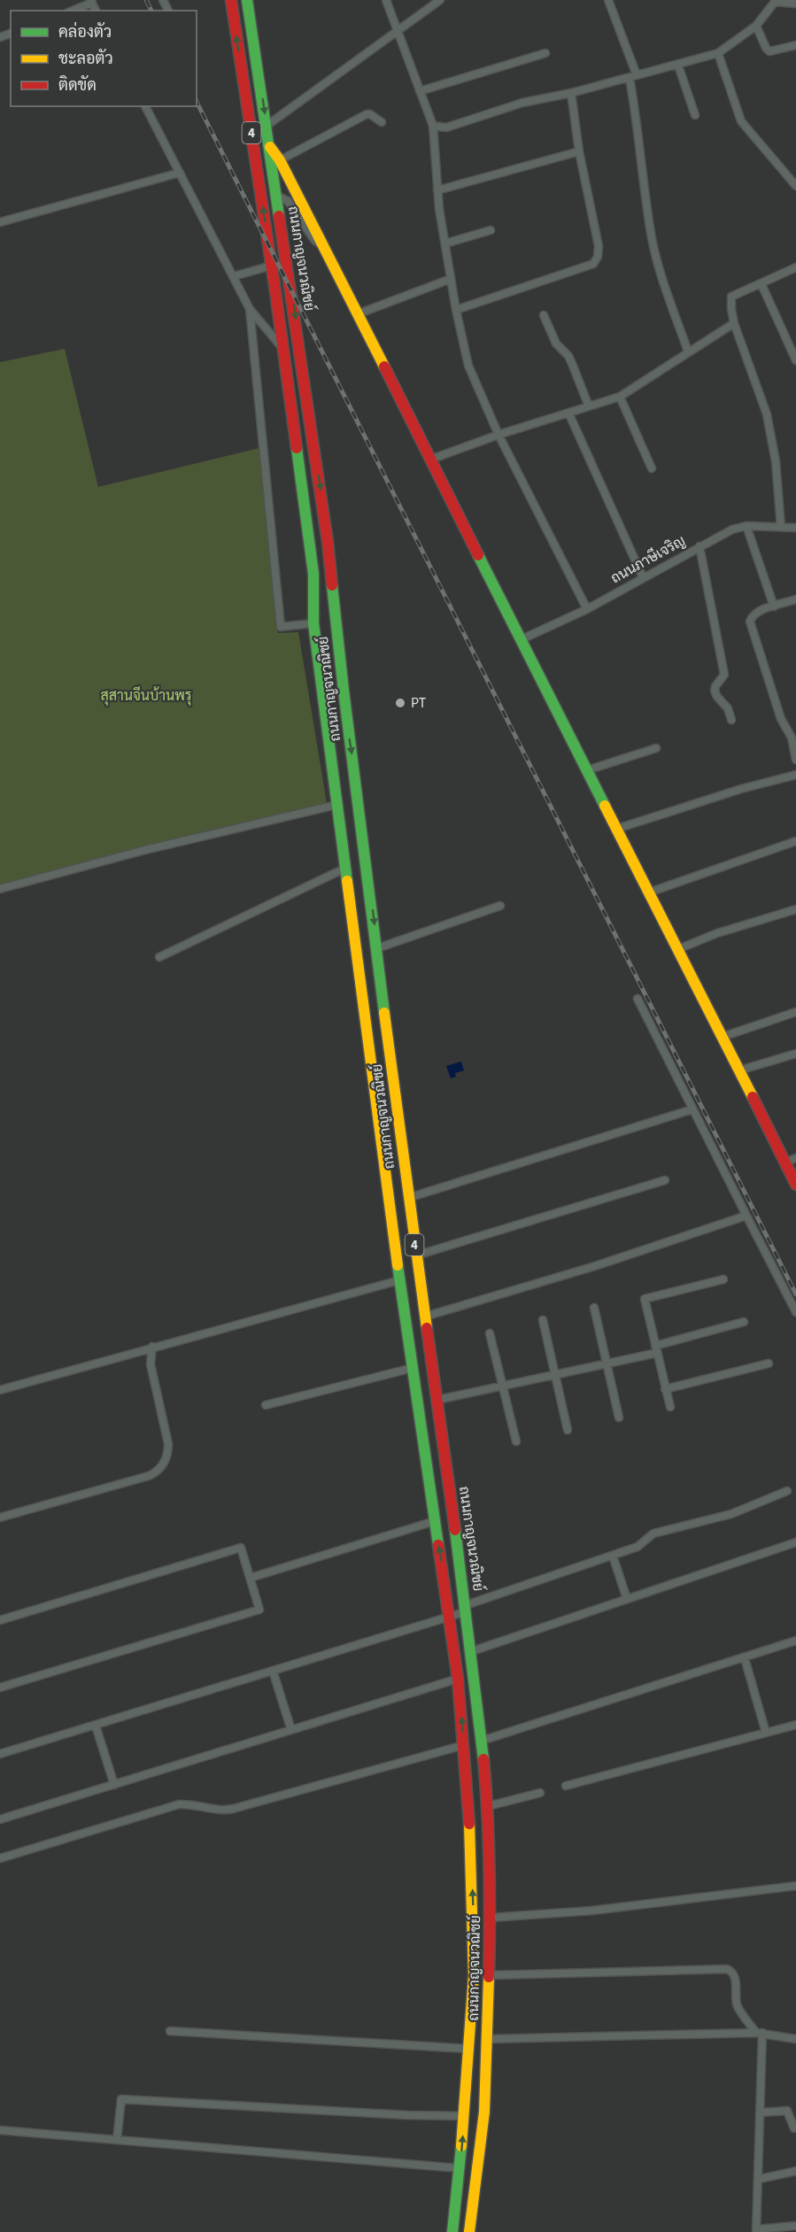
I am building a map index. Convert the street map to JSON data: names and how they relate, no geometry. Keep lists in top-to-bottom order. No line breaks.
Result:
{"streets":{"main road":["4","ถนนกาญจนวณิชย์"],"street":["ถนนภาษีเจริญ"]},"parks":["สุสานจีนบ้านพรุ"],"places":["PT"],"legend":["คล่องตัว","ชะลอตัว","ติดขัด"]}
